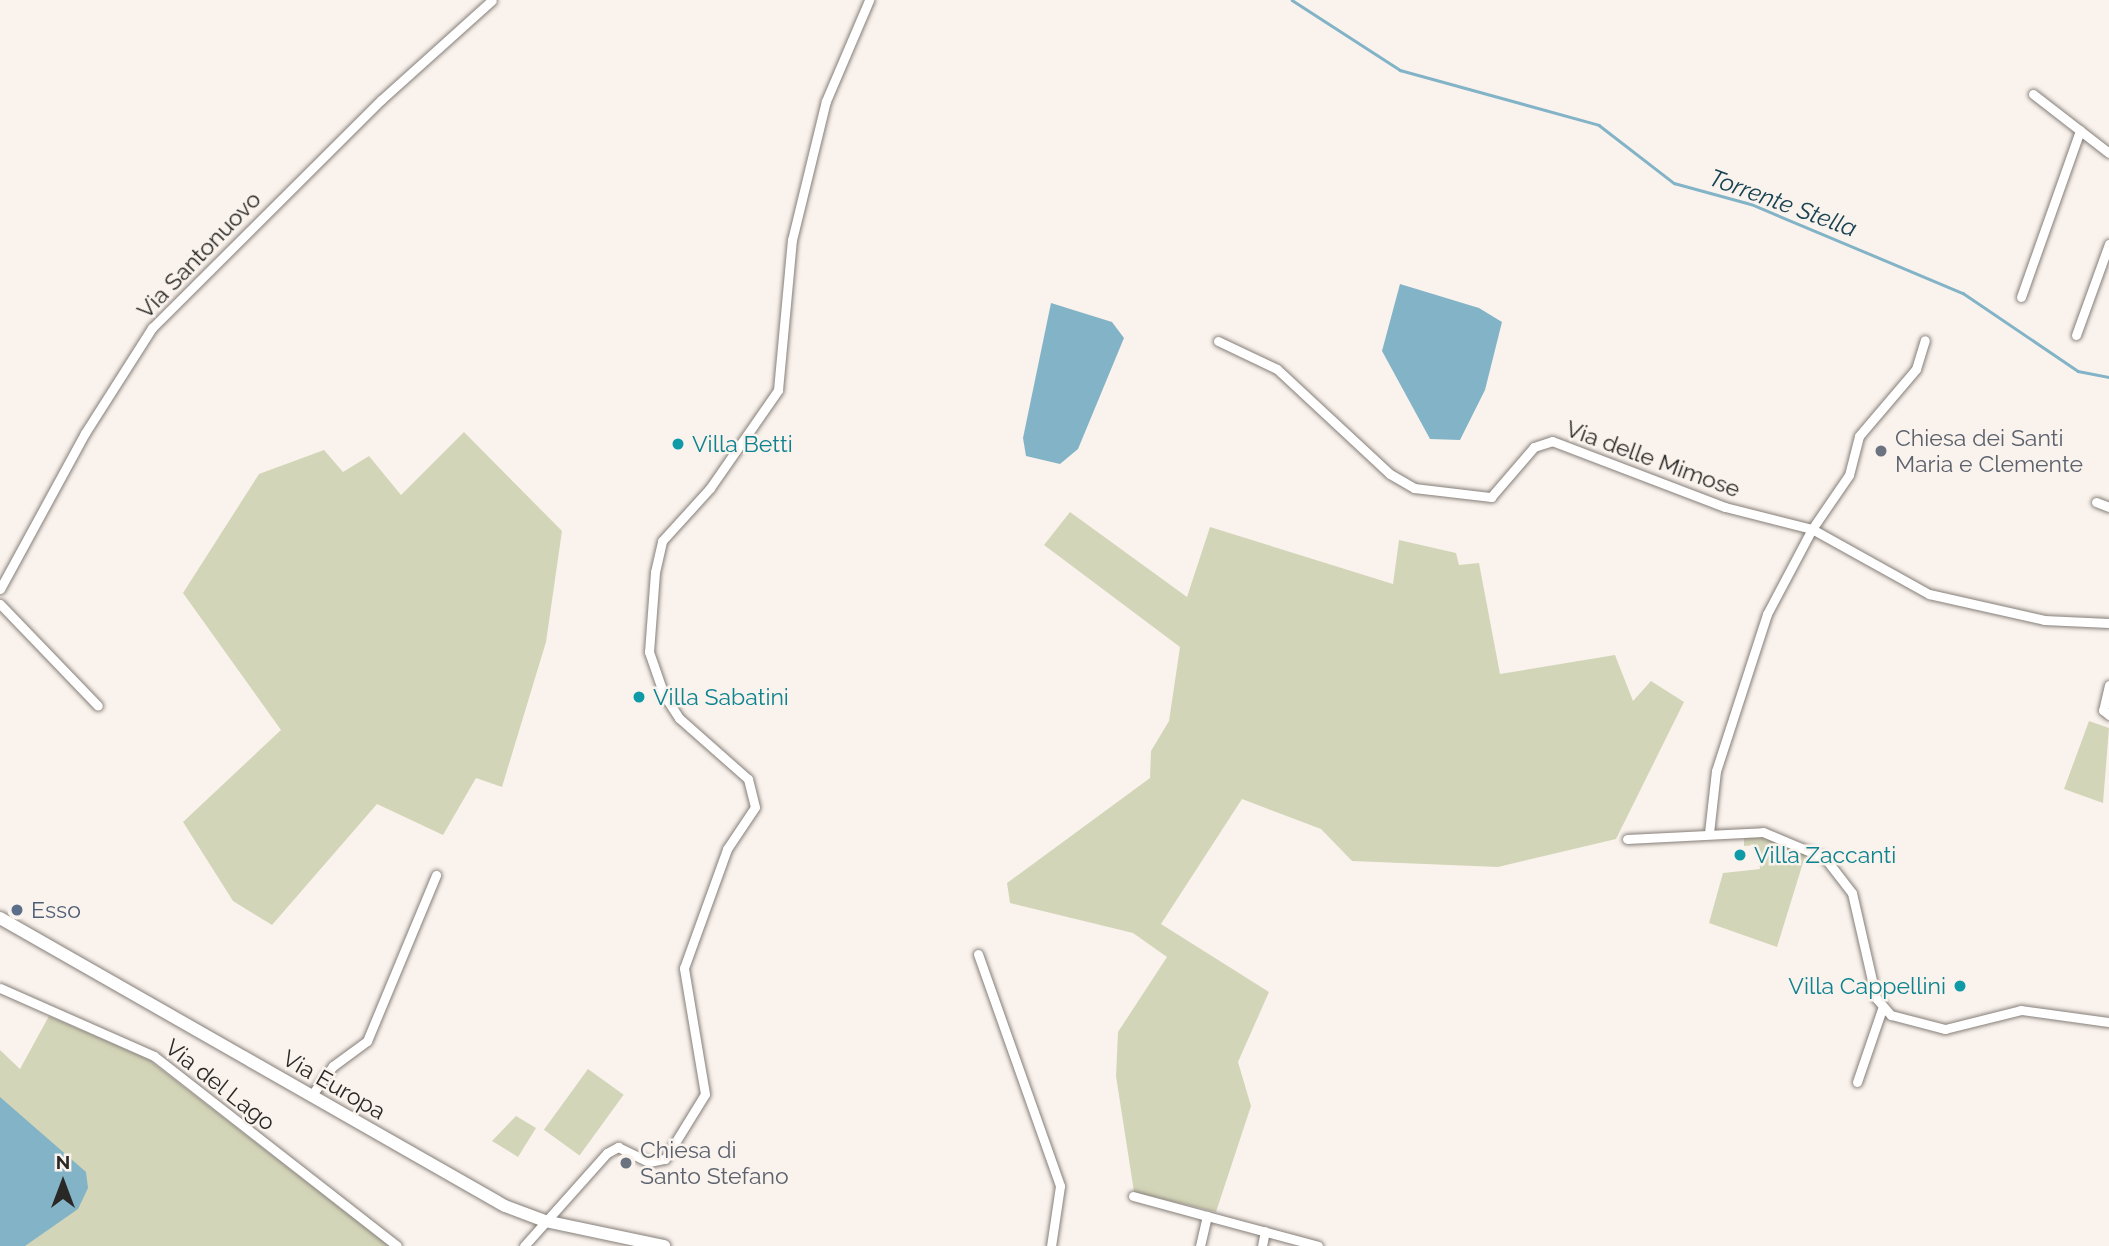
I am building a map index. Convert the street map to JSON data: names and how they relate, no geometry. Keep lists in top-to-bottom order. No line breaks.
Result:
{"streets":{"main road":["Via Europa"],"street":["Via Santonuovo","Via delle Mimose","Via del Lago"]},"water":["Torrente Stella"],"places":["Villa Betti","Chiesa dei Santi Maria e Clemente","Villa Sabatini","Villa Zaccanti","Esso","Villa Cappellini","Chiesa di Santo Stefano"],"north":"top"}
